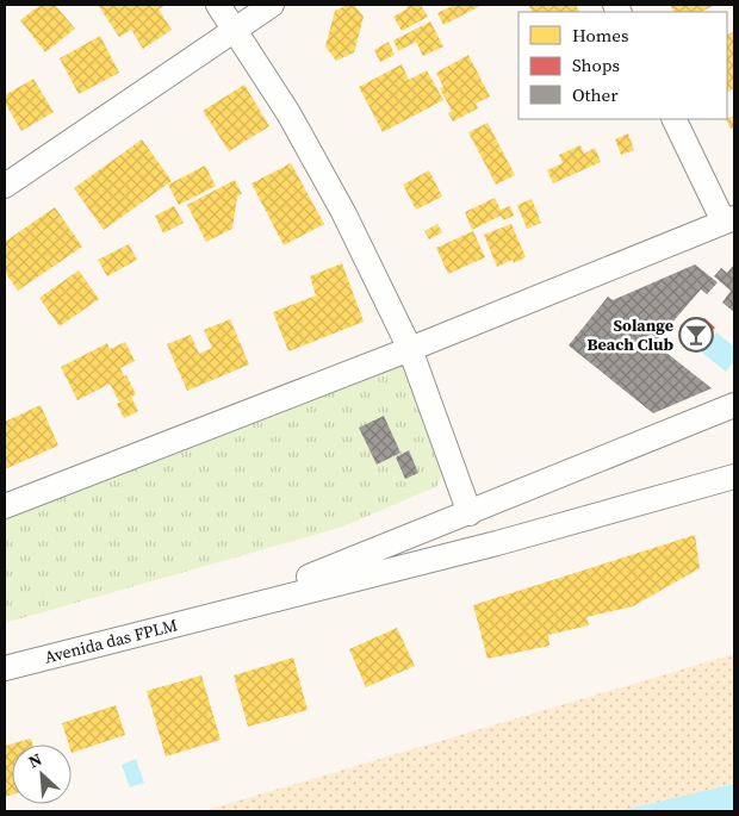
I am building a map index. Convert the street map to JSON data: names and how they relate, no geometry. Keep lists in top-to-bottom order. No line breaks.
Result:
{"streets":{"street":["Avenida das FPLM"]},"places":{"bar":["Solange Beach Club"]},"legend":["Homes","Shops","Other"],"north":"top left"}
